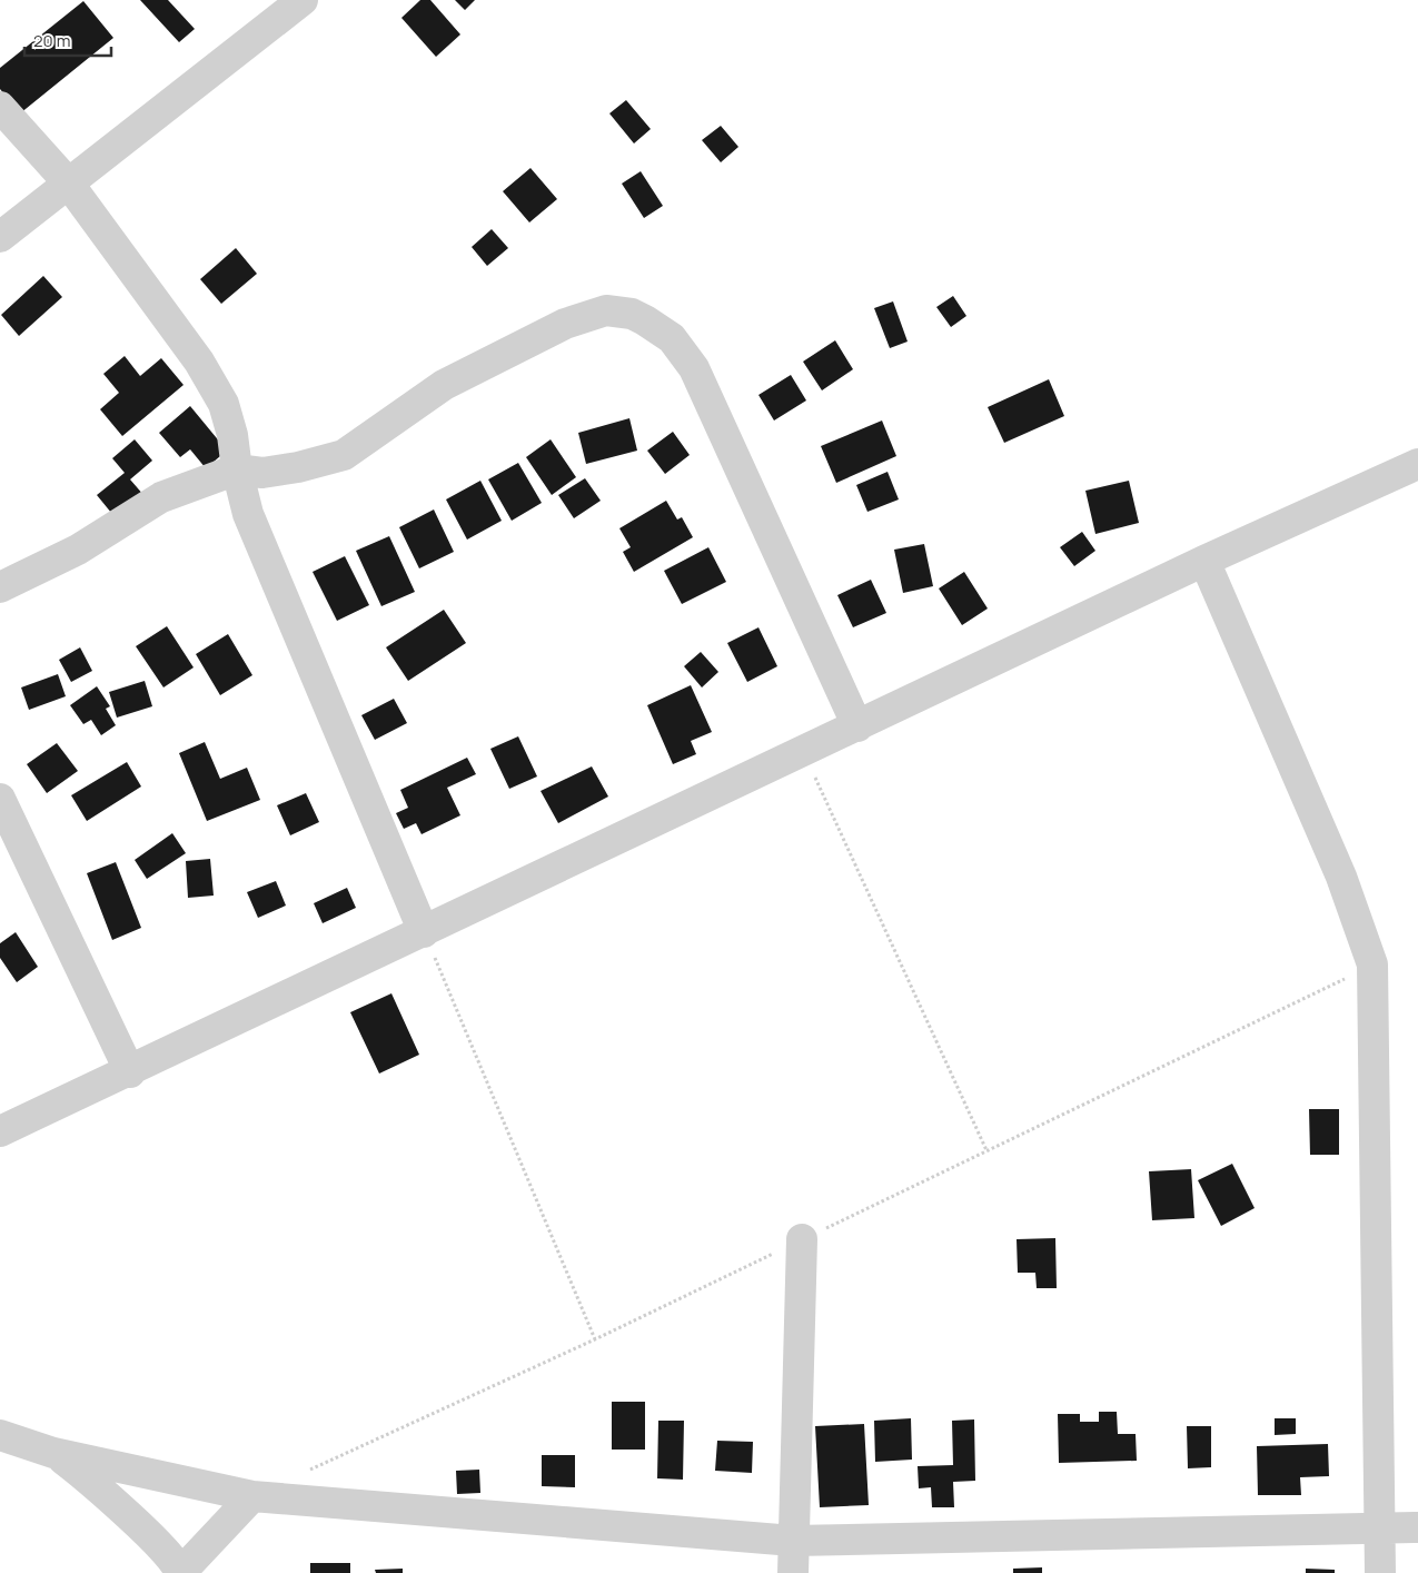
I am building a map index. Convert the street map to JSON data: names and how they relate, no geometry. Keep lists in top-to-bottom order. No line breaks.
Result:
{"scale_bar":"20 m"}
